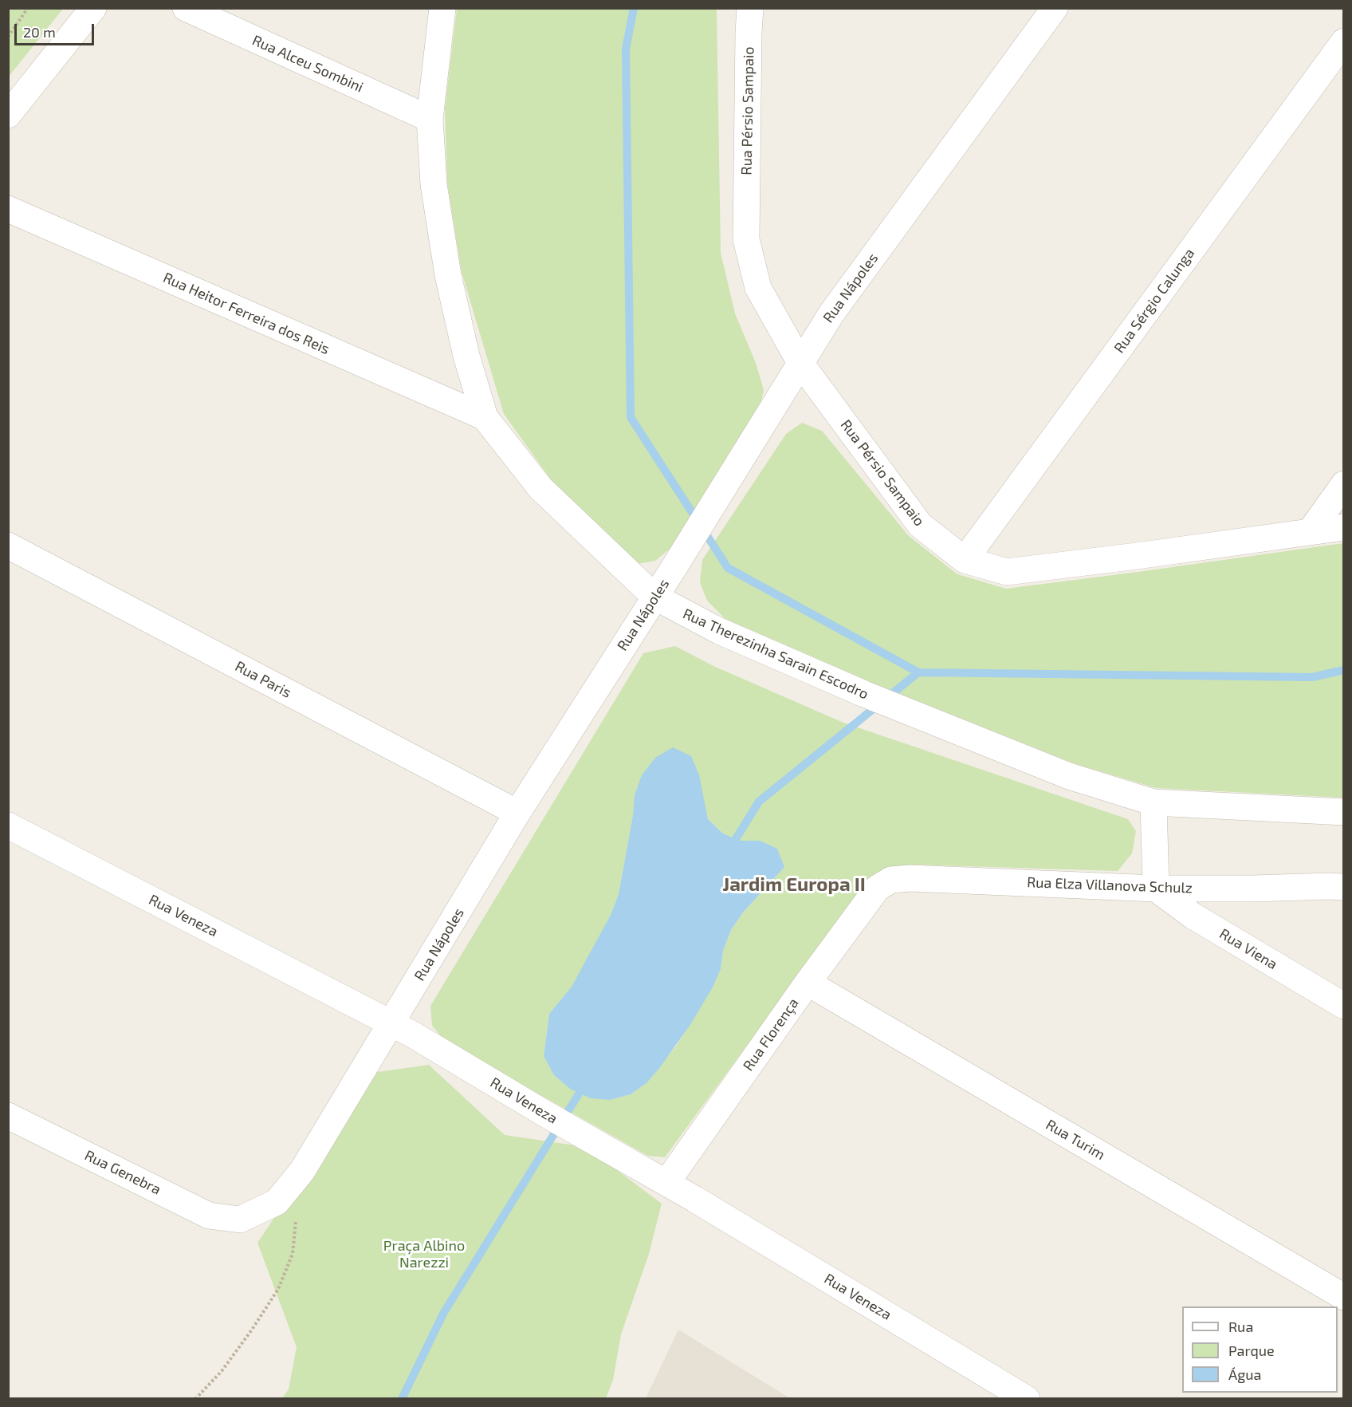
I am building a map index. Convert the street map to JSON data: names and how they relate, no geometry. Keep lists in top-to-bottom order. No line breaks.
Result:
{"streets":{"street":["Rua Alceu Sombini","Rua Pérsio Sampaio","Rua Nápoles","Rua Sérgio Calunga","Rua Heitor Ferreira dos Reis","Rua Therezinha Sarain Escodro","Rua Paris","Rua Elza Villanova Schulz","Rua Veneza","Rua Viena","Rua Florença","Rua Turim","Rua Genebra"]},"crossings":[["Rua Alceu Sombini","Rua Therezinha Sarain Escodro"],["Rua Pérsio Sampaio","Rua Nápoles"],["Rua Pérsio Sampaio","Rua Sérgio Calunga"],["Rua Nápoles","Rua Therezinha Sarain Escodro"],["Rua Nápoles","Rua Paris"],["Rua Nápoles","Rua Veneza"],["Rua Nápoles","Rua Genebra"],["Rua Heitor Ferreira dos Reis","Rua Therezinha Sarain Escodro"],["Rua Elza Villanova Schulz","Rua Viena"],["Rua Elza Villanova Schulz","Rua Florença"],["Rua Veneza","Rua Florença"],["Rua Florença","Rua Turim"]],"districts":["Jardim Europa II"],"parks":["Praça Albino Narezzi"],"legend":["Rua","Parque","Água"],"scale_bar":"20 m"}
